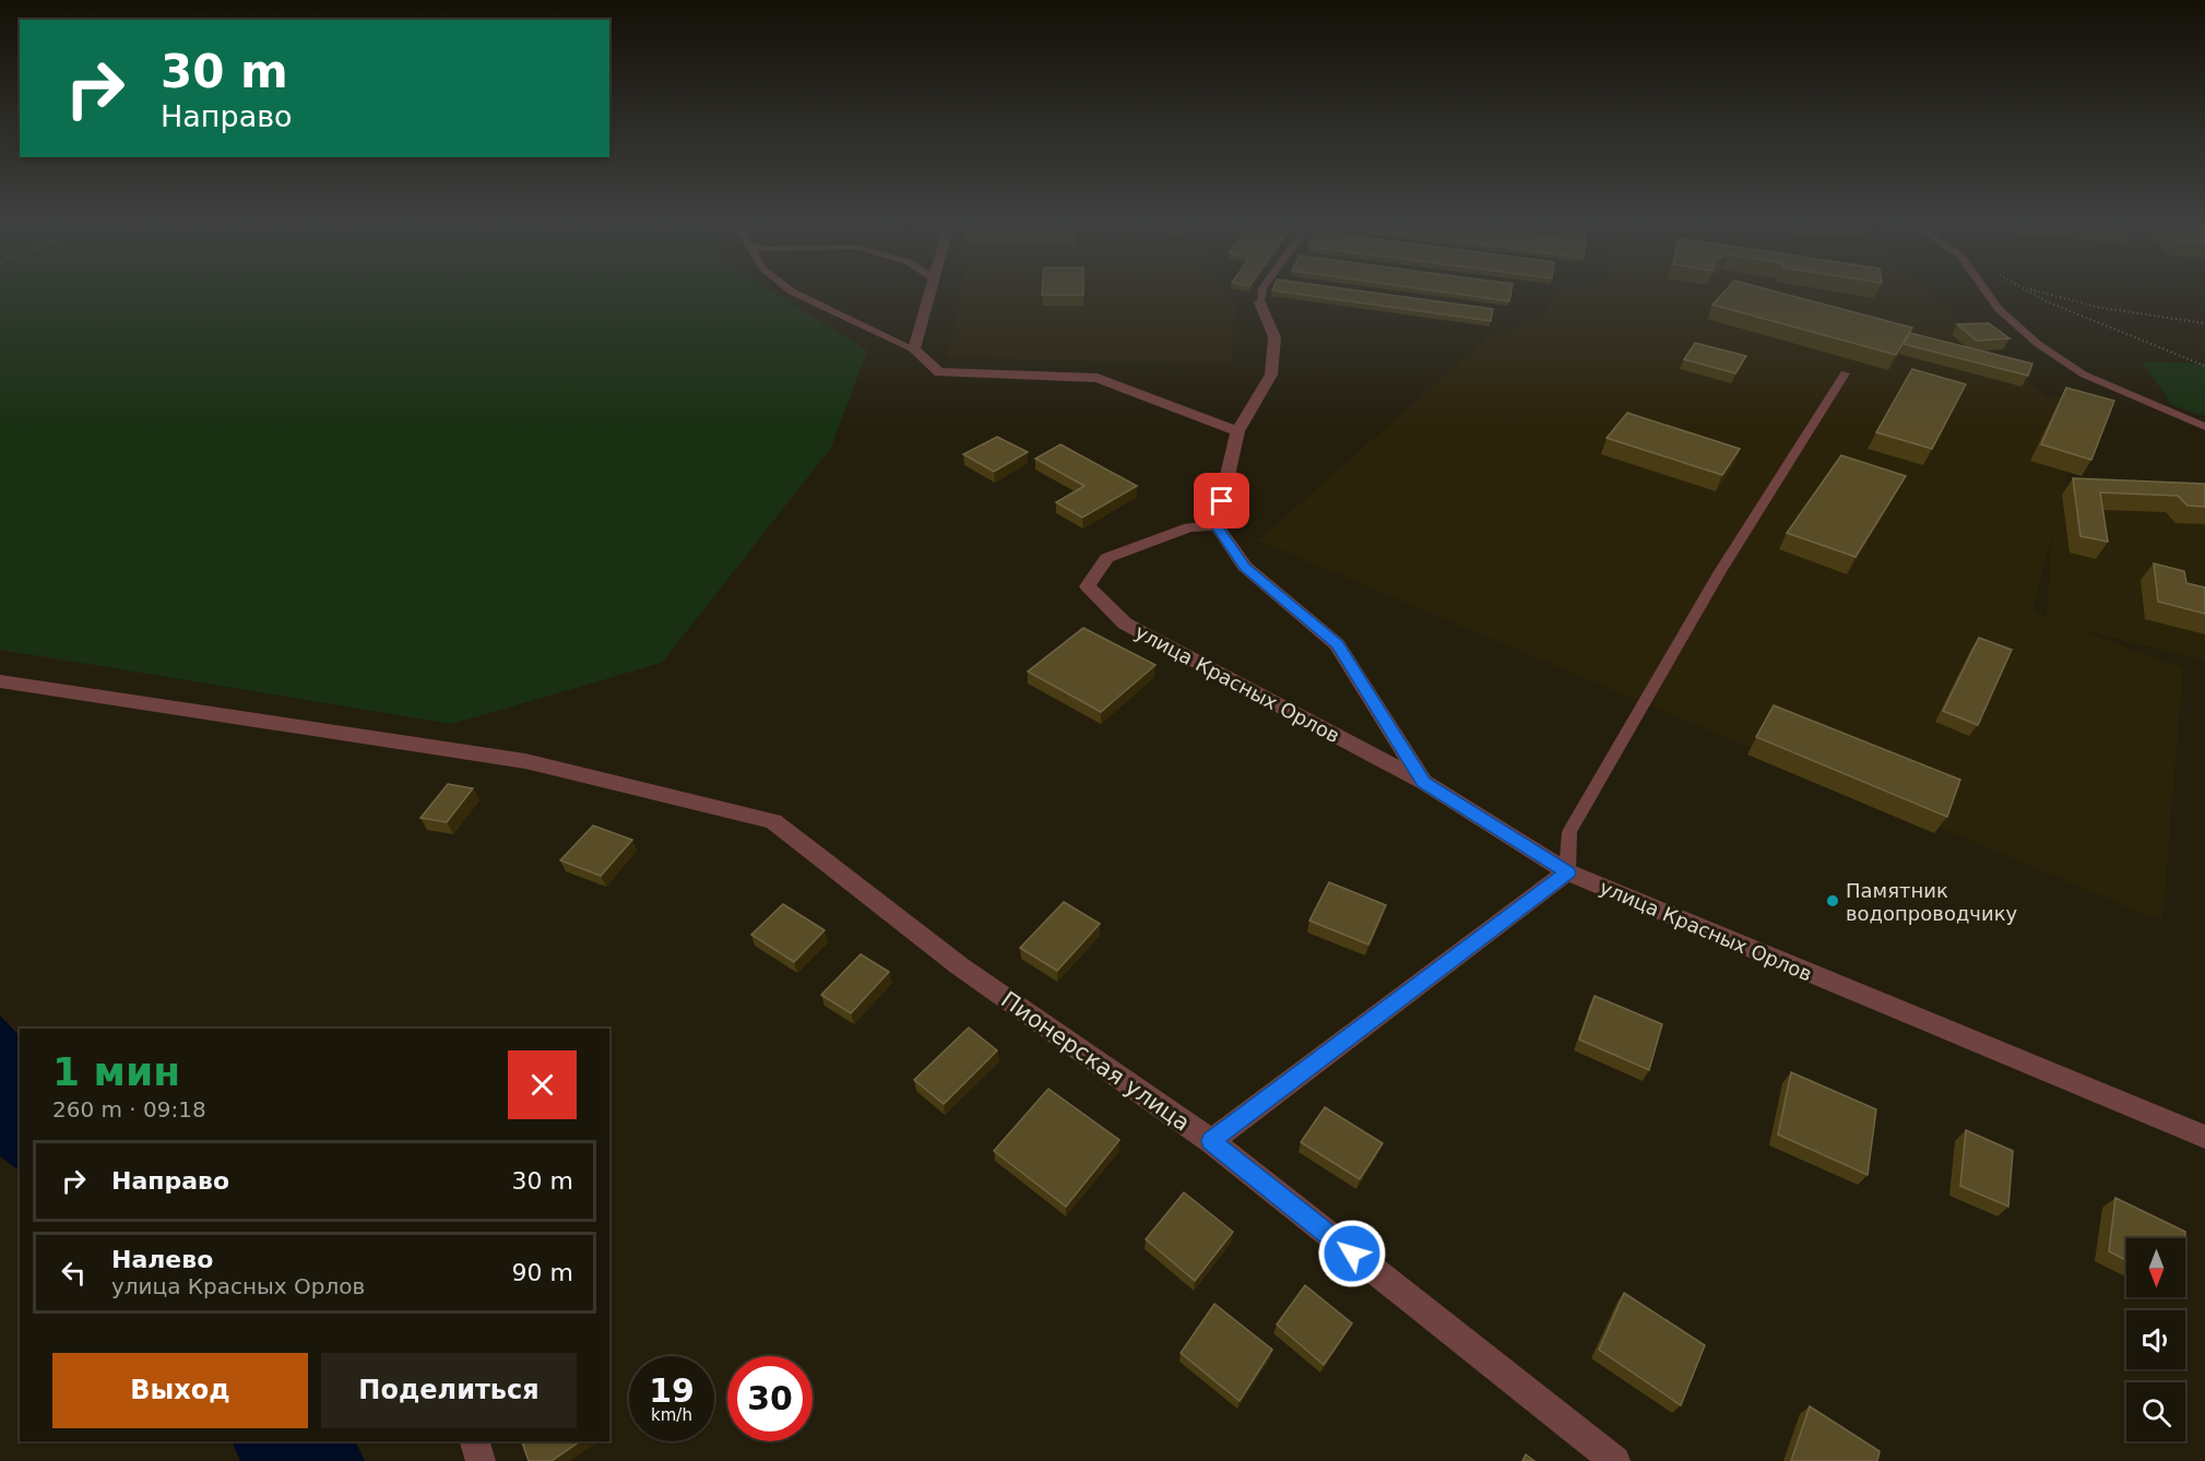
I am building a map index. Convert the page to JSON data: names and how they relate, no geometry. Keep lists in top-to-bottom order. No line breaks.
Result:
{"streets":{"street":["улица Красных Орлов","Пионерская улица"]},"places":["Памятник водопроводчику"],"north":"bottom","page":{"turn":["30 m","Направо"],"heading":["1 мин","260 m · 09:18"],"list":[{"name":"Направо","value":"30 m"},{"name":"Налево","note":"улица Красных Орлов","value":"90 m"}],"buttons":["Выход","Поделиться"],"speed":"19 km/h","limit":"30"}}
